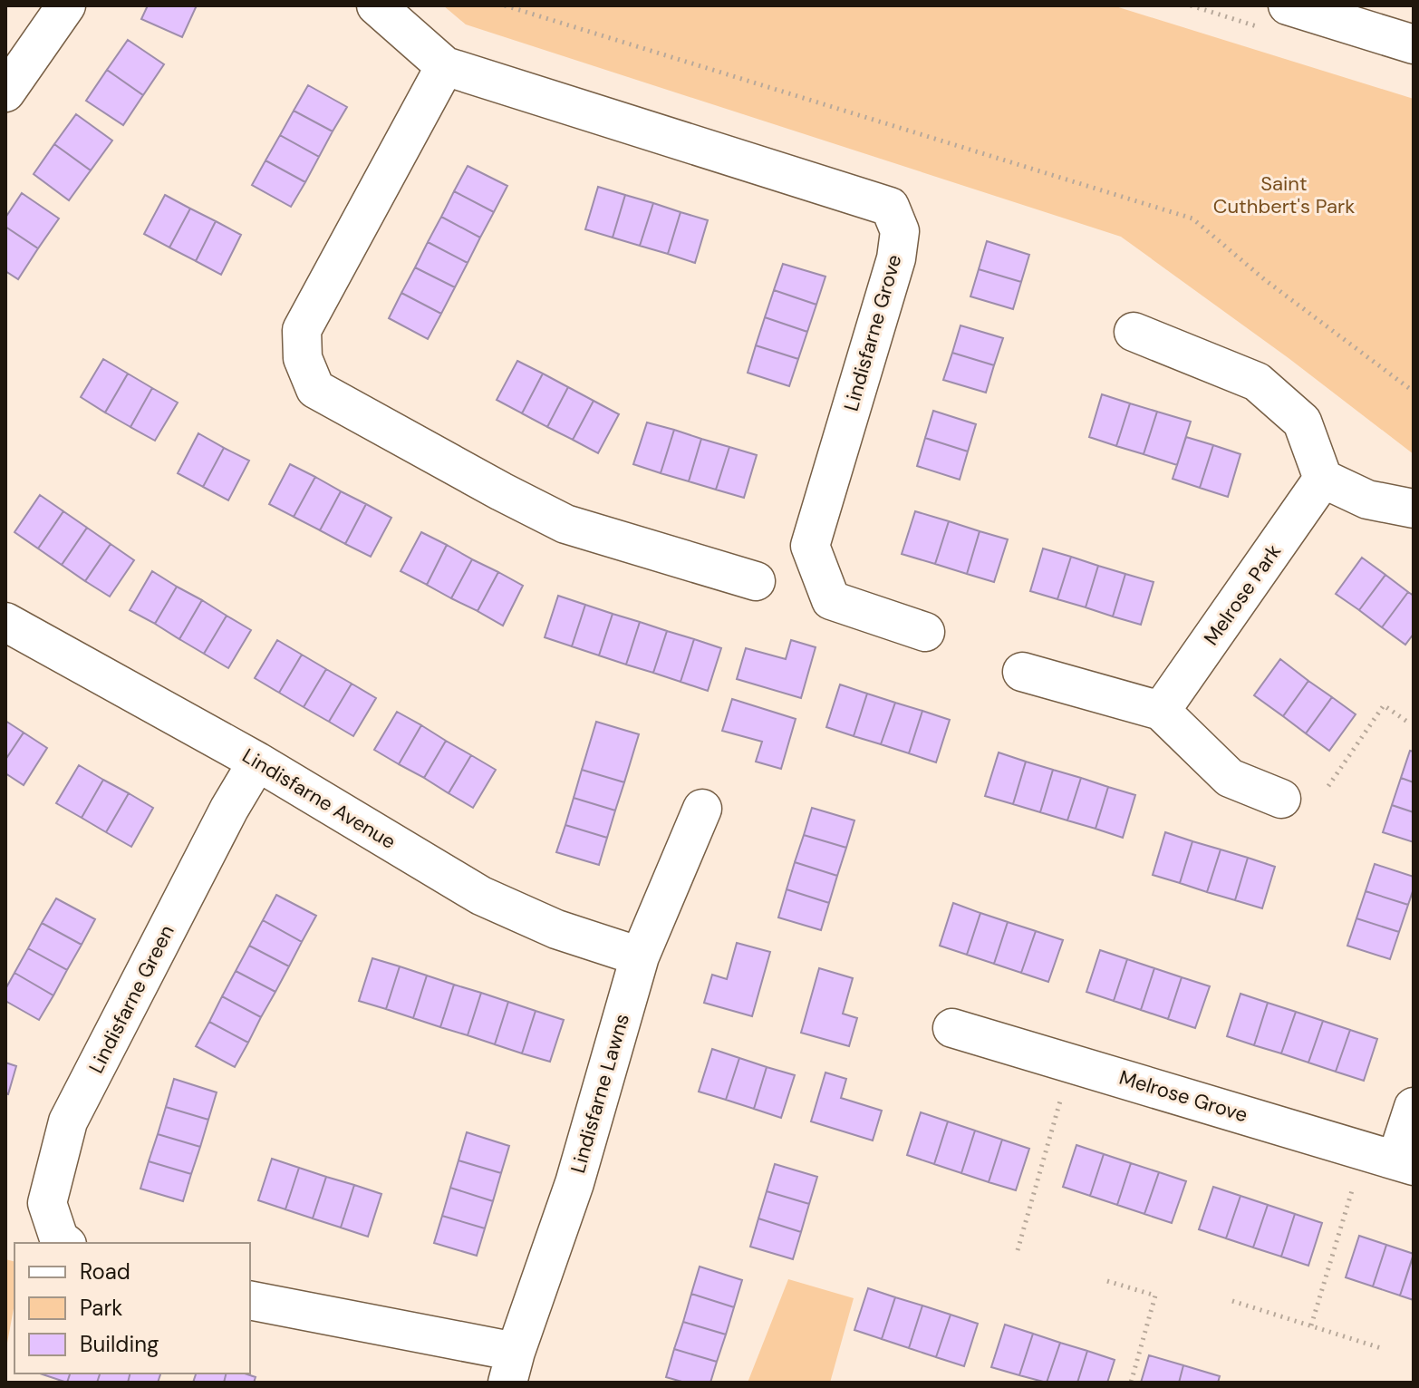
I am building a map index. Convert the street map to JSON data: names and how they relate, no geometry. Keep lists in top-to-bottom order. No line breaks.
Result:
{"streets":{"street":["Lindisfarne Grove","Melrose Park","Lindisfarne Avenue","Lindisfarne Green","Lindisfarne Lawns","Melrose Grove"]},"crossings":[["Lindisfarne Avenue","Lindisfarne Green"],["Lindisfarne Avenue","Lindisfarne Lawns"]],"parks":["Saint Cuthbert's Park"],"legend":["Road","Park","Building"]}
